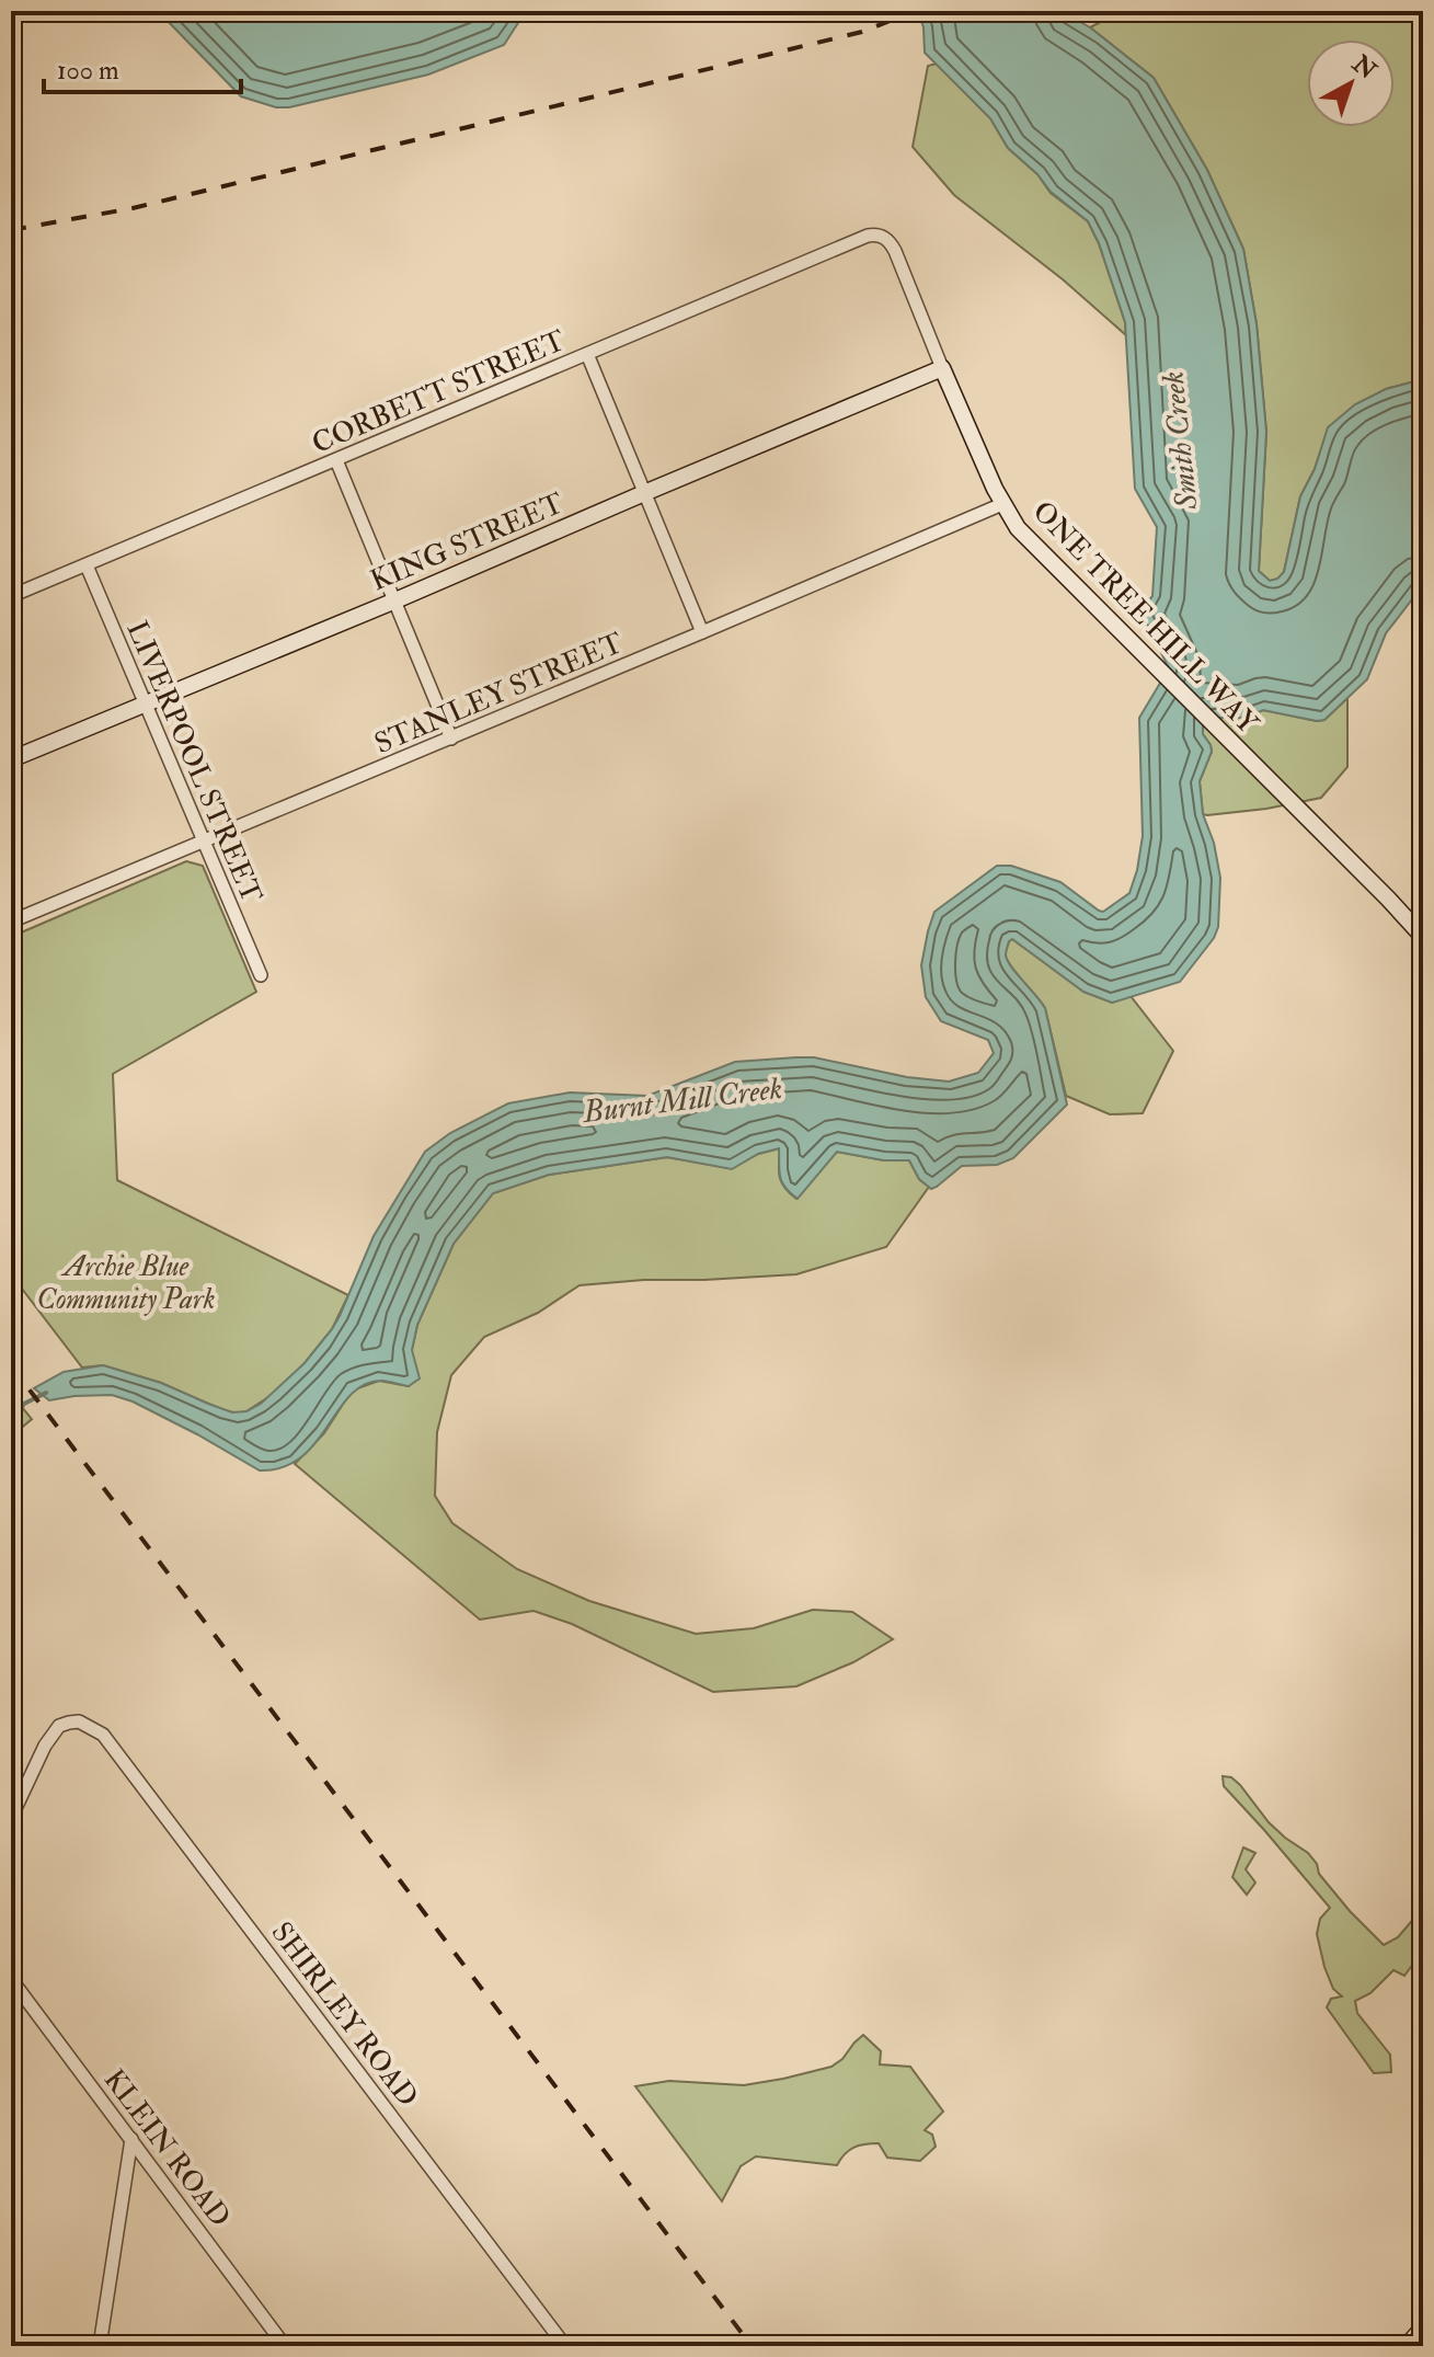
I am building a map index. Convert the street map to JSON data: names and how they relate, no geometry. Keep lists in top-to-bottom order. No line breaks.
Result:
{"streets":{"street":["CORBETT STREET","KING STREET","ONE TREE HILL WAY","STANLEY STREET","LIVERPOOL STREET","SHIRLEY ROAD","KLEIN ROAD"]},"crossings":[["CORBETT STREET","ONE TREE HILL WAY"],["CORBETT STREET","LIVERPOOL STREET"],["KING STREET","ONE TREE HILL WAY"],["KING STREET","LIVERPOOL STREET"],["ONE TREE HILL WAY","STANLEY STREET"],["STANLEY STREET","LIVERPOOL STREET"]],"water":["Smith Creek","Burnt Mill Creek"],"parks":["Archie Blue Community Park"],"scale_bar":"100 m","north":"top right"}
